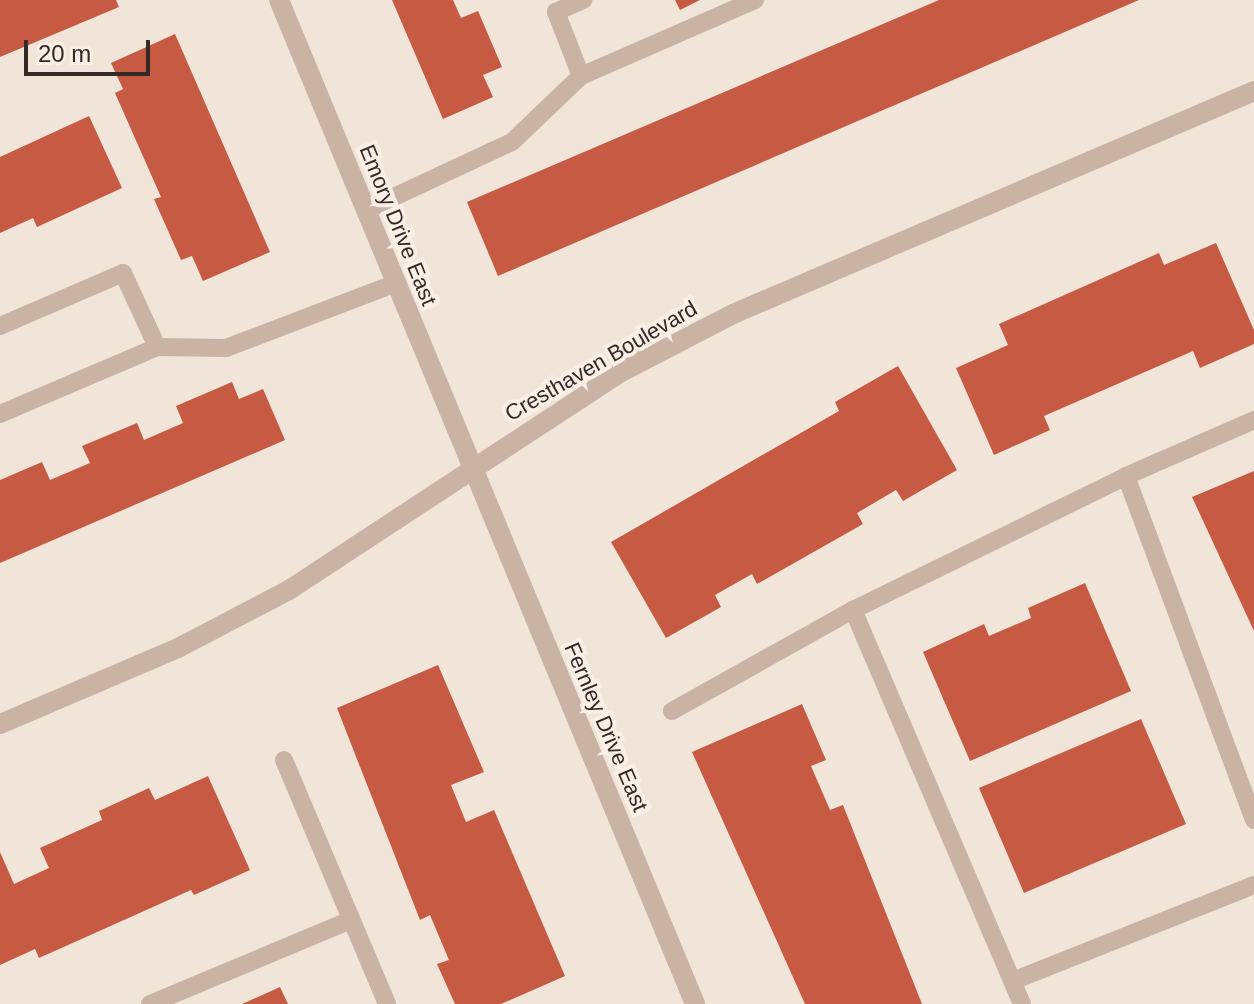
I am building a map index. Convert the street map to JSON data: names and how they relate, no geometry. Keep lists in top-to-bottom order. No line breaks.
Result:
{"streets":{"street":["Emory Drive East","Cresthaven Boulevard","Fernley Drive East"]},"crossings":[["Emory Drive East","Cresthaven Boulevard"],["Emory Drive East","Fernley Drive East"],["Cresthaven Boulevard","Fernley Drive East"]],"scale_bar":"20 m"}
